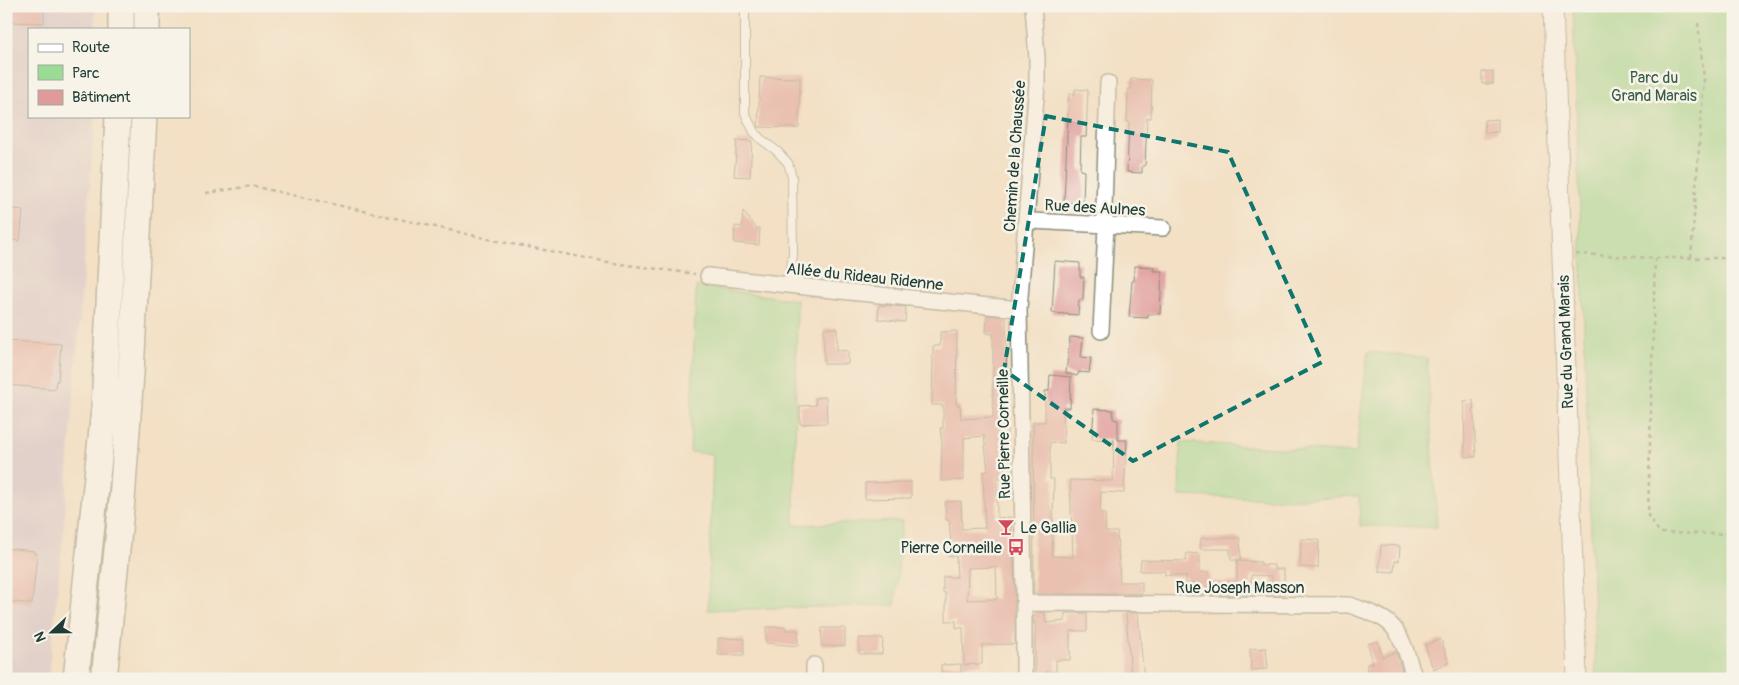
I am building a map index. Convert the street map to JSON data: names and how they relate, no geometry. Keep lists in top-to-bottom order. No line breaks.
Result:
{"streets":{"street":["Chemin de la Chaussée","Rue des Aulnes","Allée du Rideau Ridenne","Rue du Grand Marais","Rue Pierre Corneille","Rue Joseph Masson"]},"crossings":[["Chemin de la Chaussée","Rue des Aulnes"],["Chemin de la Chaussée","Allée du Rideau Ridenne"],["Chemin de la Chaussée","Rue Pierre Corneille"],["Allée du Rideau Ridenne","Rue Pierre Corneille"],["Rue Pierre Corneille","Rue Joseph Masson"]],"parks":["Parc du Grand Marais"],"places":{"bar":["Le Gallia"],"bus stop":["Pierre Corneille"]},"legend":["Route","Parc","Bâtiment"],"north":"left"}
